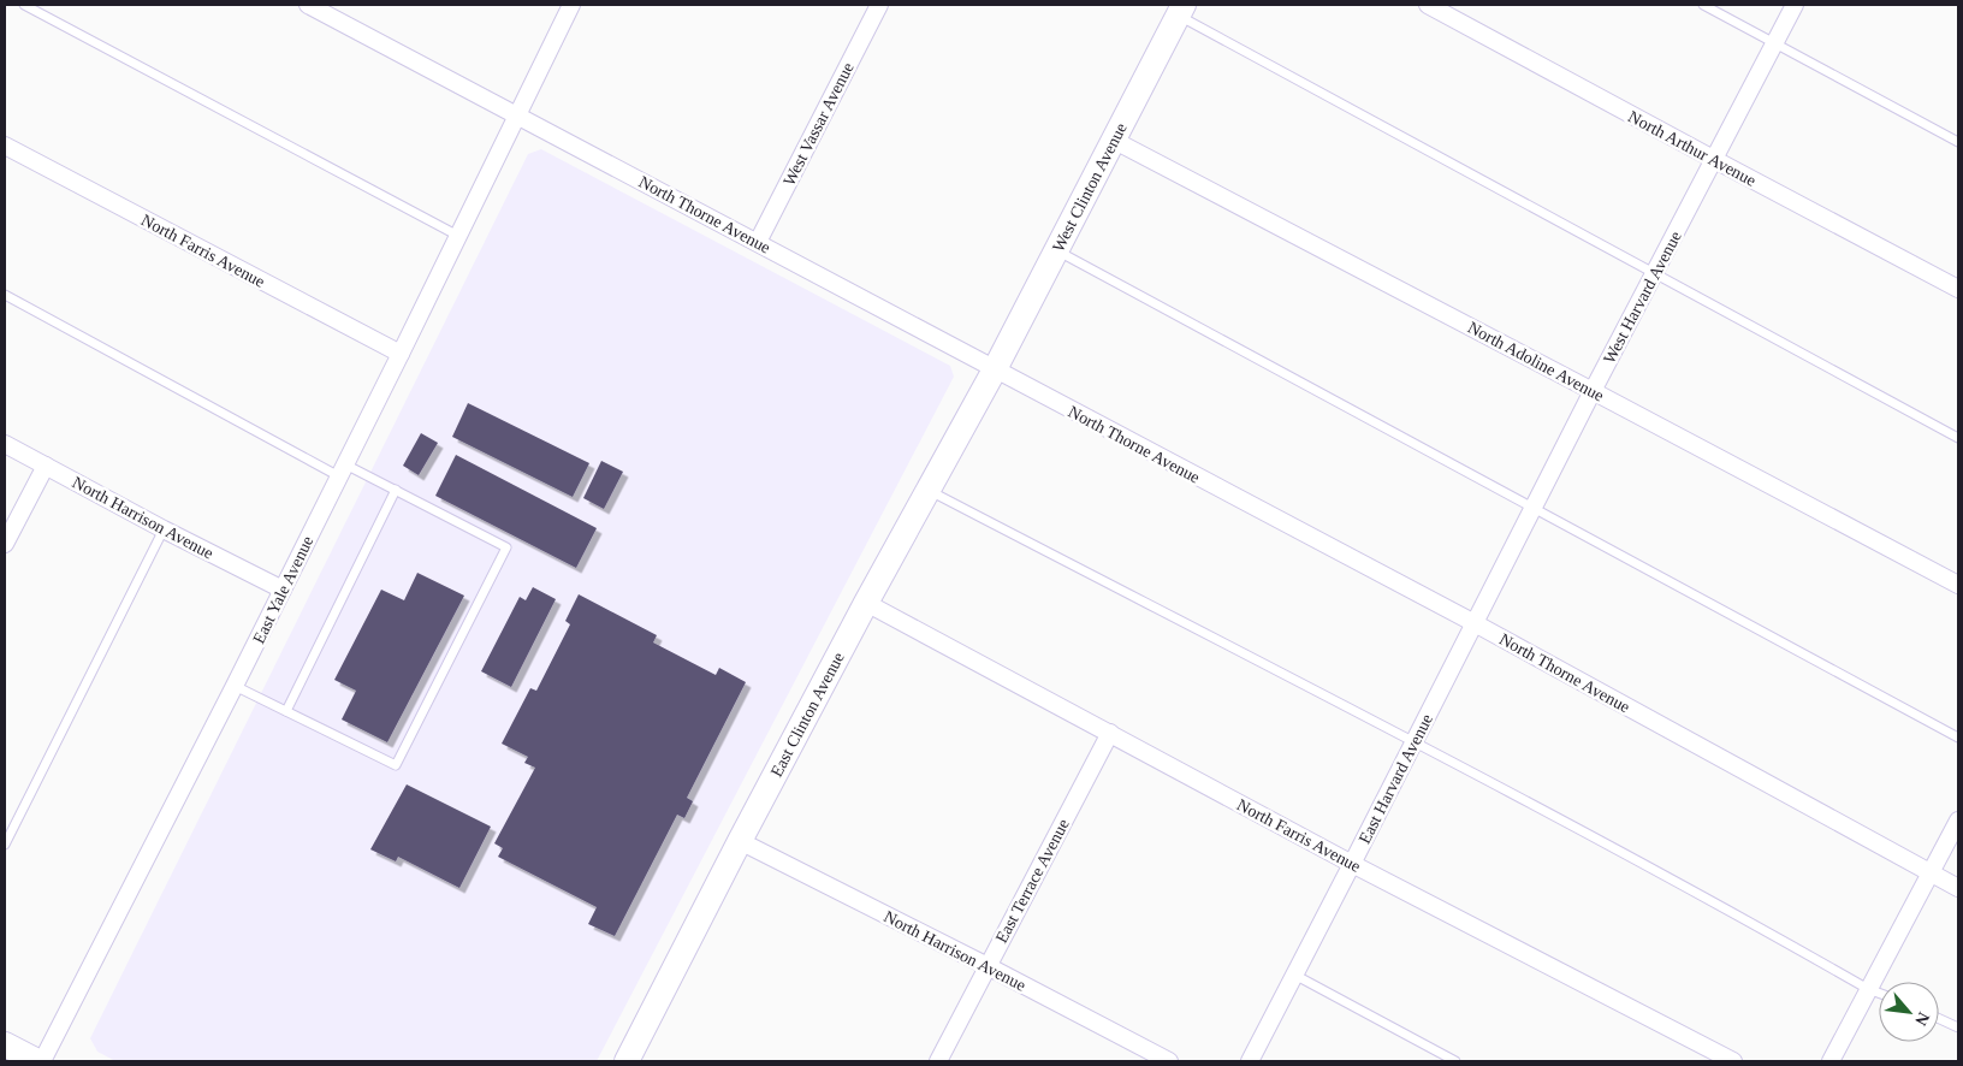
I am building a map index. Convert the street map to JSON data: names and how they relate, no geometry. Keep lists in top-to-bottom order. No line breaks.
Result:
{"streets":{"main road":["West Clinton Avenue","East Clinton Avenue"],"street":["West Vassar Avenue","North Arthur Avenue","North Thorne Avenue","North Farris Avenue","West Harvard Avenue","North Adoline Avenue","North Harrison Avenue","East Yale Avenue","East Harvard Avenue","East Terrace Avenue"]},"crossings":[["West Vassar Avenue","North Thorne Avenue"],["North Arthur Avenue","West Harvard Avenue"],["West Clinton Avenue","North Thorne Avenue"],["West Clinton Avenue","North Adoline Avenue"],["West Clinton Avenue","East Clinton Avenue"],["North Thorne Avenue","West Harvard Avenue"],["North Thorne Avenue","East Yale Avenue"],["North Thorne Avenue","East Clinton Avenue"],["North Thorne Avenue","East Harvard Avenue"],["North Farris Avenue","East Yale Avenue"],["North Farris Avenue","East Clinton Avenue"],["North Farris Avenue","East Harvard Avenue"],["North Farris Avenue","East Terrace Avenue"],["West Harvard Avenue","North Adoline Avenue"],["West Harvard Avenue","East Harvard Avenue"],["North Harrison Avenue","East Yale Avenue"],["North Harrison Avenue","East Clinton Avenue"],["North Harrison Avenue","East Terrace Avenue"]],"north":"bottom right"}
